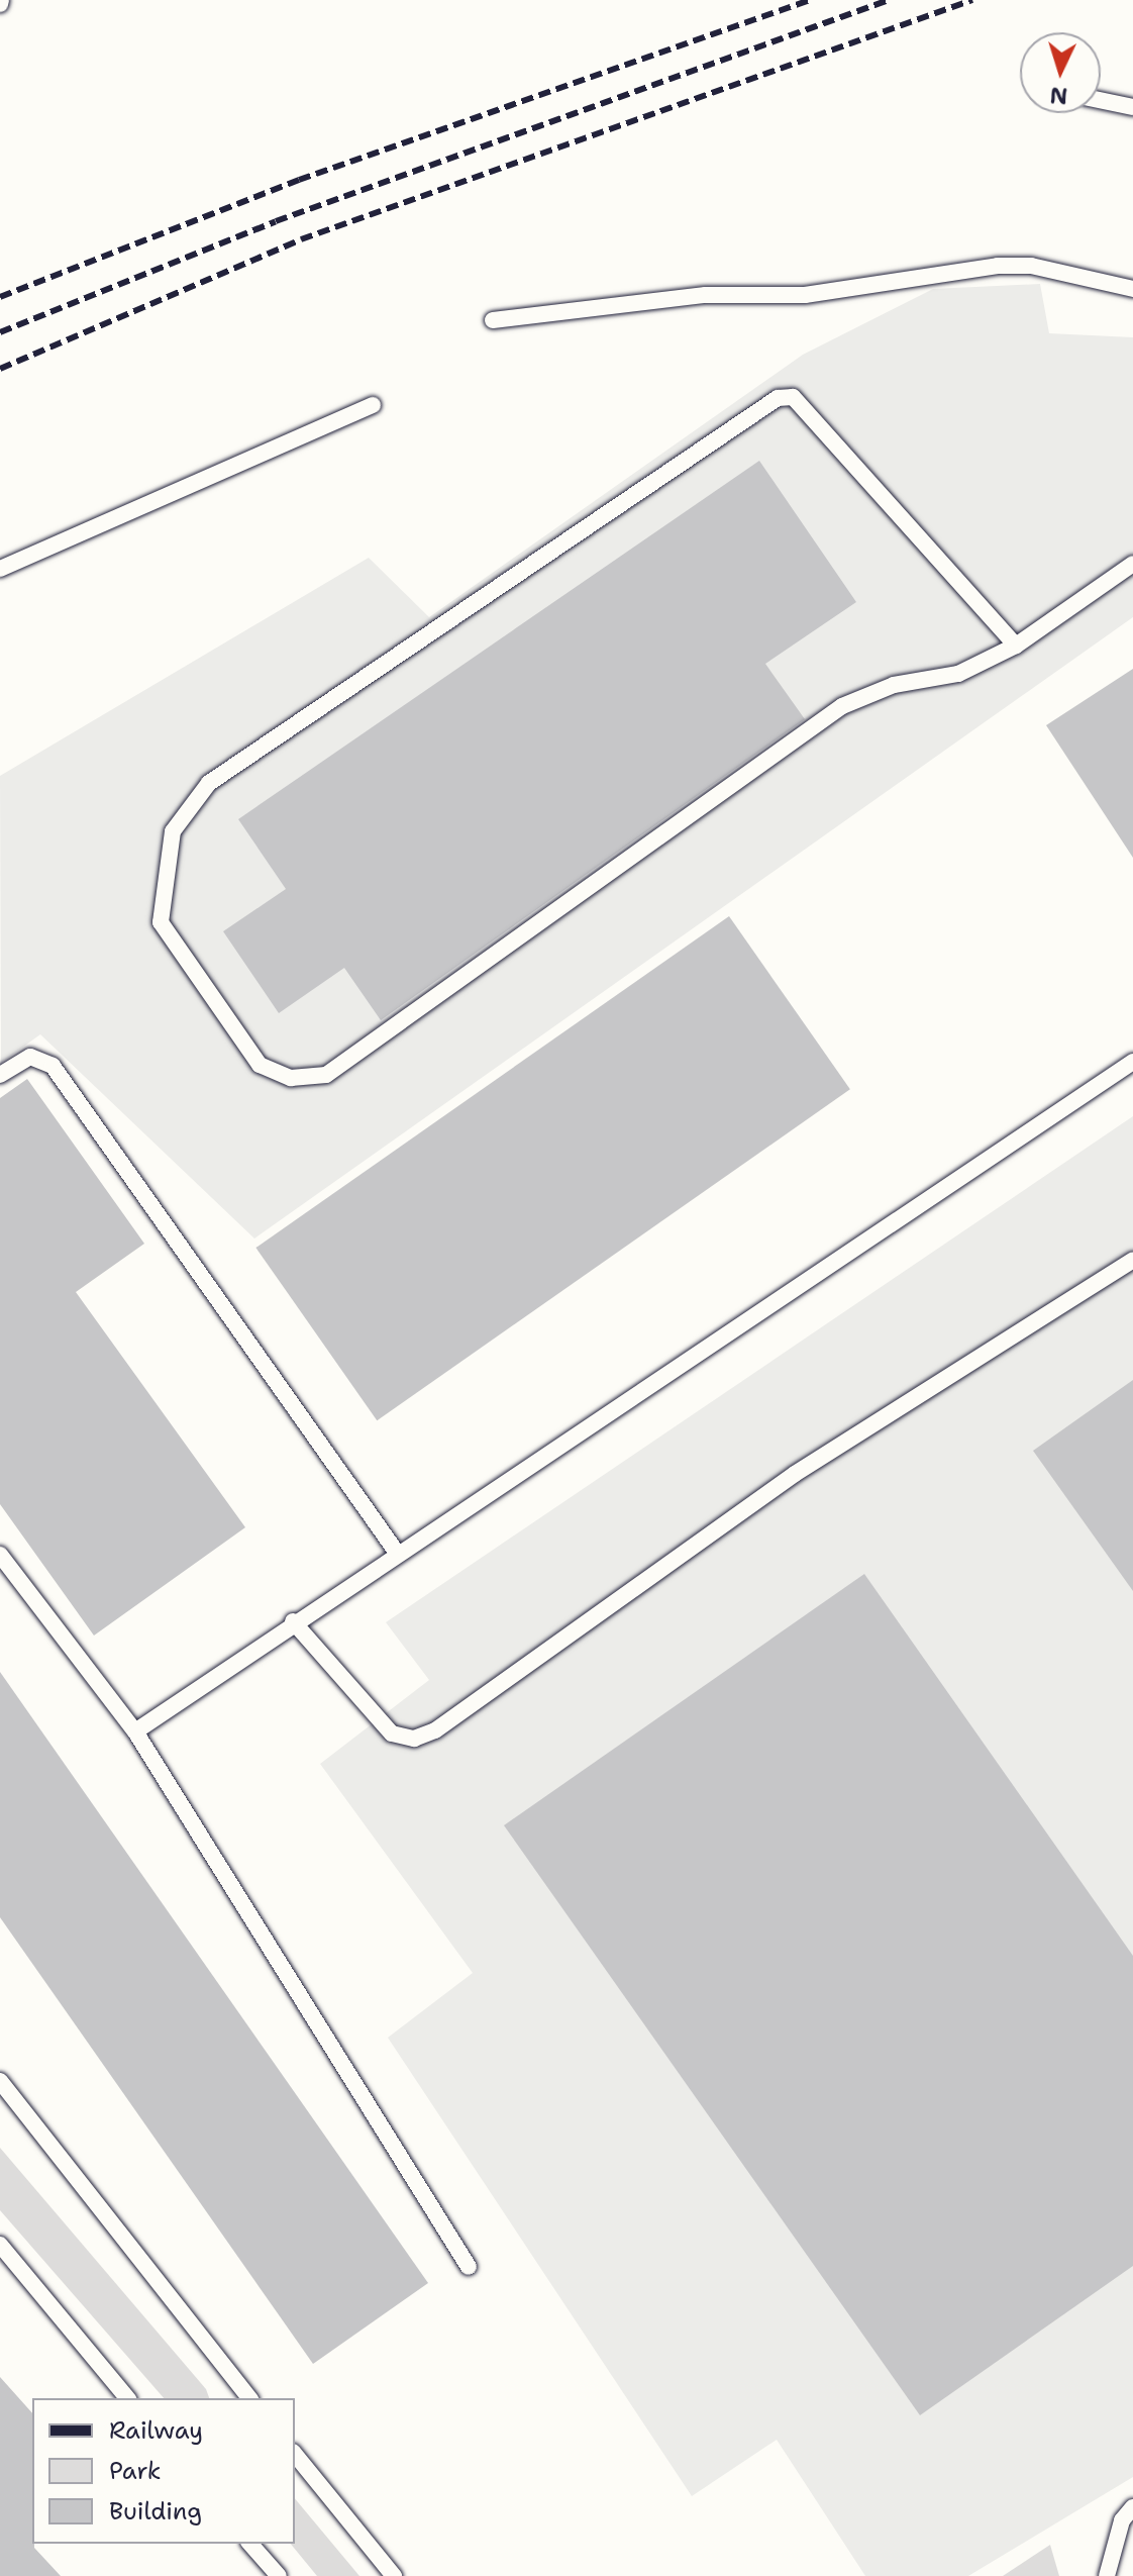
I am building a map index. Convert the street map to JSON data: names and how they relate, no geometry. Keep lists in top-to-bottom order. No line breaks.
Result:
{"legend":["Railway","Park","Building"],"north":"bottom"}
